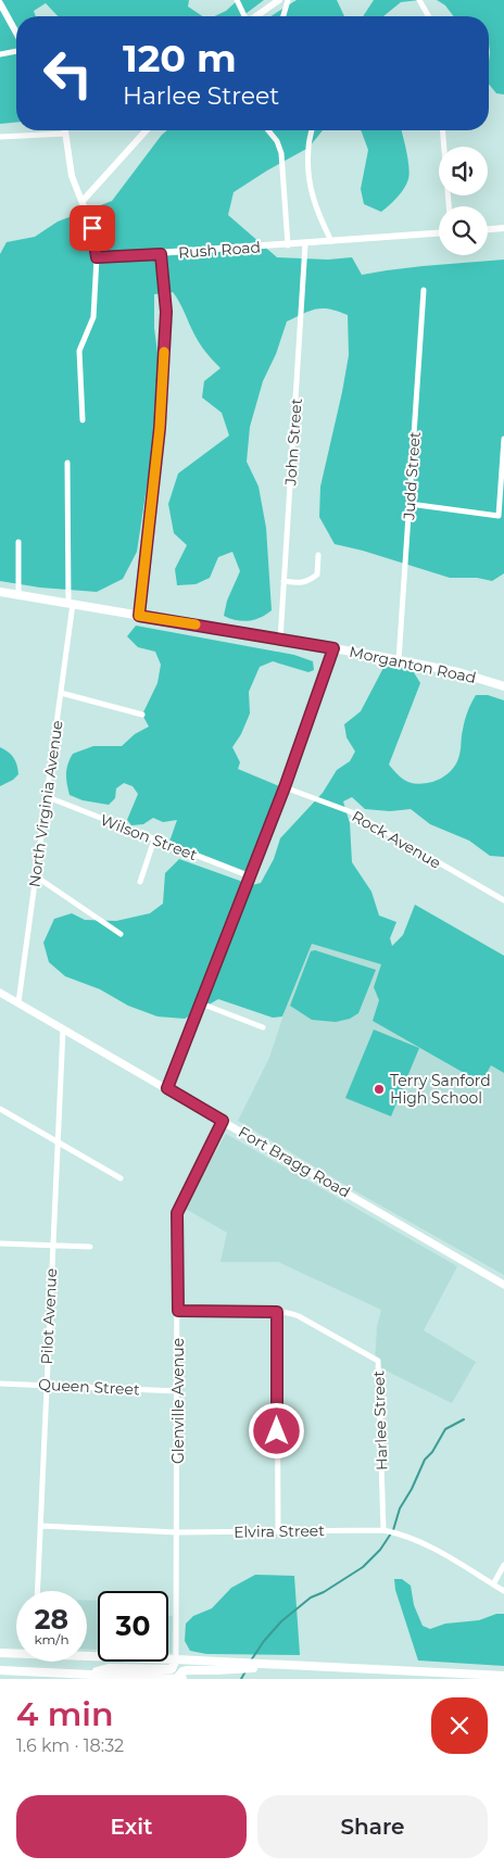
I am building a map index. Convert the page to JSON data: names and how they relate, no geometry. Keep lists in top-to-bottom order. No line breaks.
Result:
{"streets":{"main road":["Morganton Road","Fort Bragg Road"],"street":["Rush Road","John Street","Judd Street","North Virginia Avenue","Wilson Street","Rock Avenue","Pilot Avenue","Queen Street","Glenville Avenue","Harlee Street","Elvira Street"]},"crossings":[["Rush Road","John Street"],["John Street","Morganton Road"],["Judd Street","Morganton Road"],["Morganton Road","North Virginia Avenue"],["North Virginia Avenue","Wilson Street"],["North Virginia Avenue","Fort Bragg Road"],["Fort Bragg Road","Pilot Avenue"],["Fort Bragg Road","Glenville Avenue"],["Pilot Avenue","Queen Street"],["Pilot Avenue","Elvira Street"],["Queen Street","Glenville Avenue"],["Glenville Avenue","Harlee Street"],["Glenville Avenue","Elvira Street"],["Harlee Street","Elvira Street"]],"places":["Terry Sanford High School"],"page":{"turn":["120 m","Harlee Street"],"speed":"28 km/h","limit":"30","heading":["4 min","1.6 km · 18:32"],"buttons":["Exit","Share"]}}
